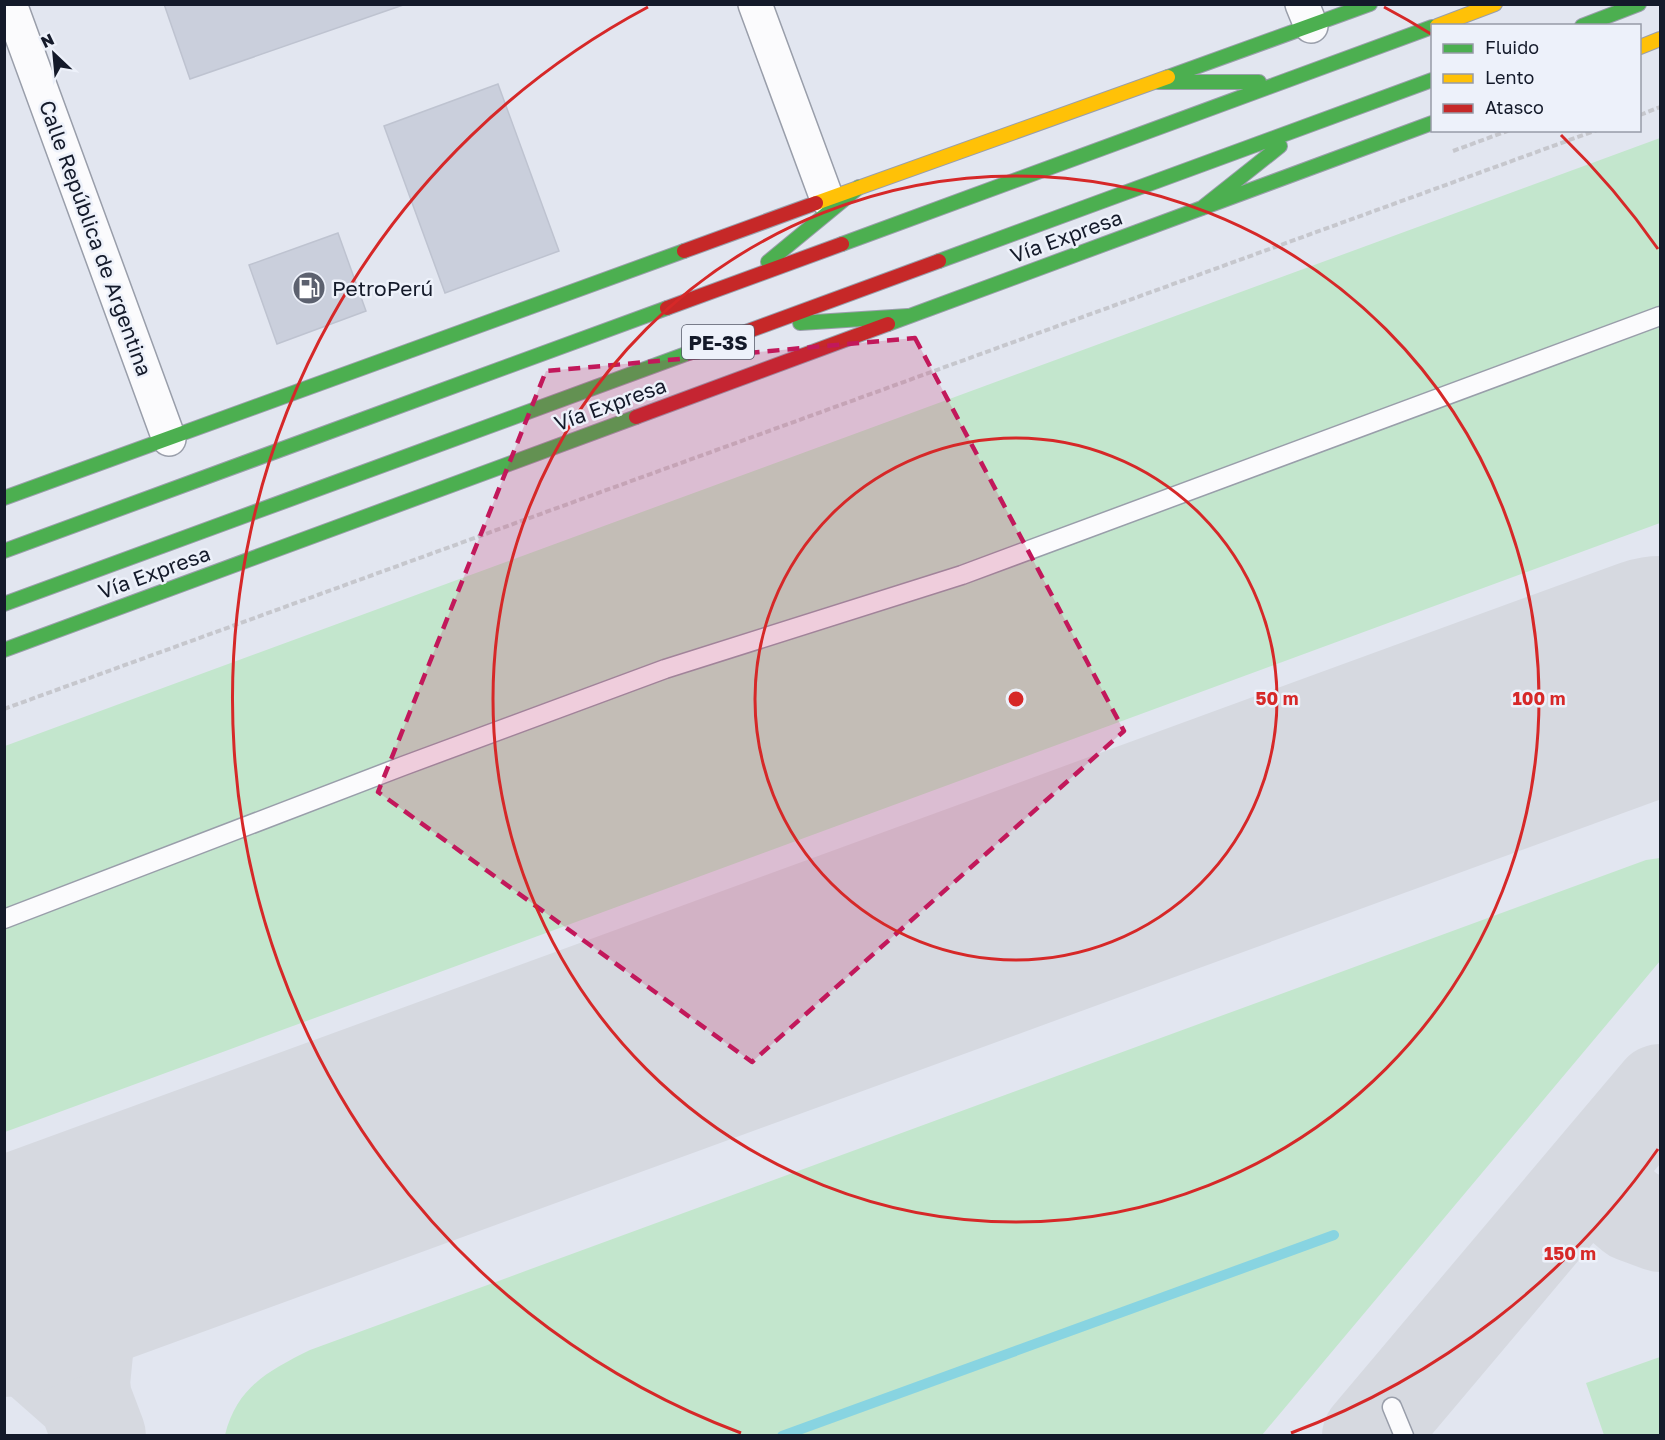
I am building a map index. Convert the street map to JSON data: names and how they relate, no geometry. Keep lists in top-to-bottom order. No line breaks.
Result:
{"streets":{"main road":["Vía Expresa","PE-3S"],"street":["Calle República de Argentina"]},"places":{"fuel station":["PetroPerú"]},"legend":["Fluido","Lento","Atasco"],"north":"top left","rings":["50 m","100 m","150 m"]}
